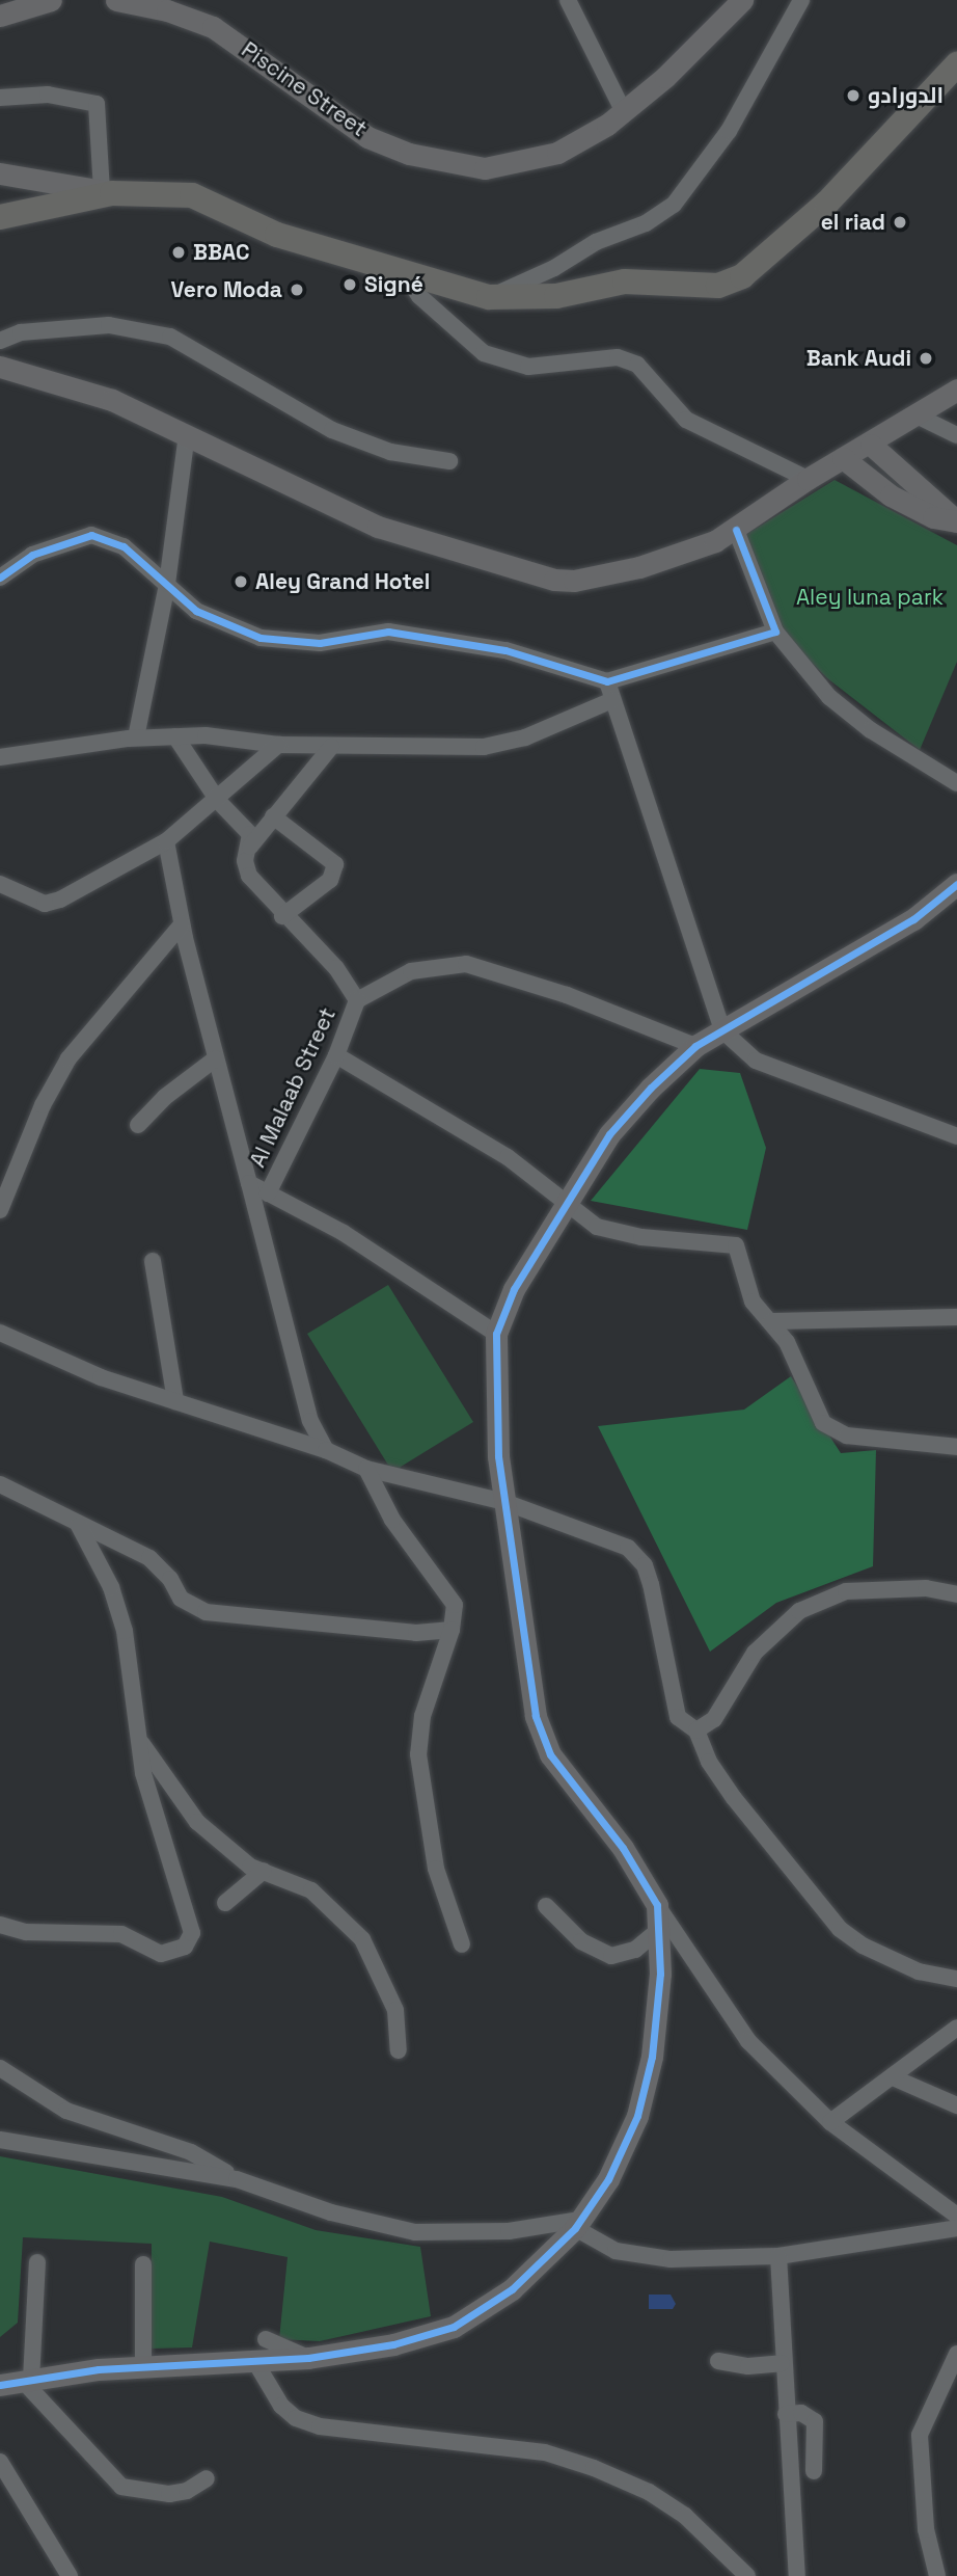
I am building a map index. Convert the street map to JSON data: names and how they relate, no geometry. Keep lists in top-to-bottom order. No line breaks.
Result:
{"streets":{"street":["Piscine Street","Al Malaab Street"]},"parks":["Aley luna park"],"places":["الدورادو","el riad","BBAC","Signé","Vero Moda","Bank Audi","Aley Grand Hotel"]}
